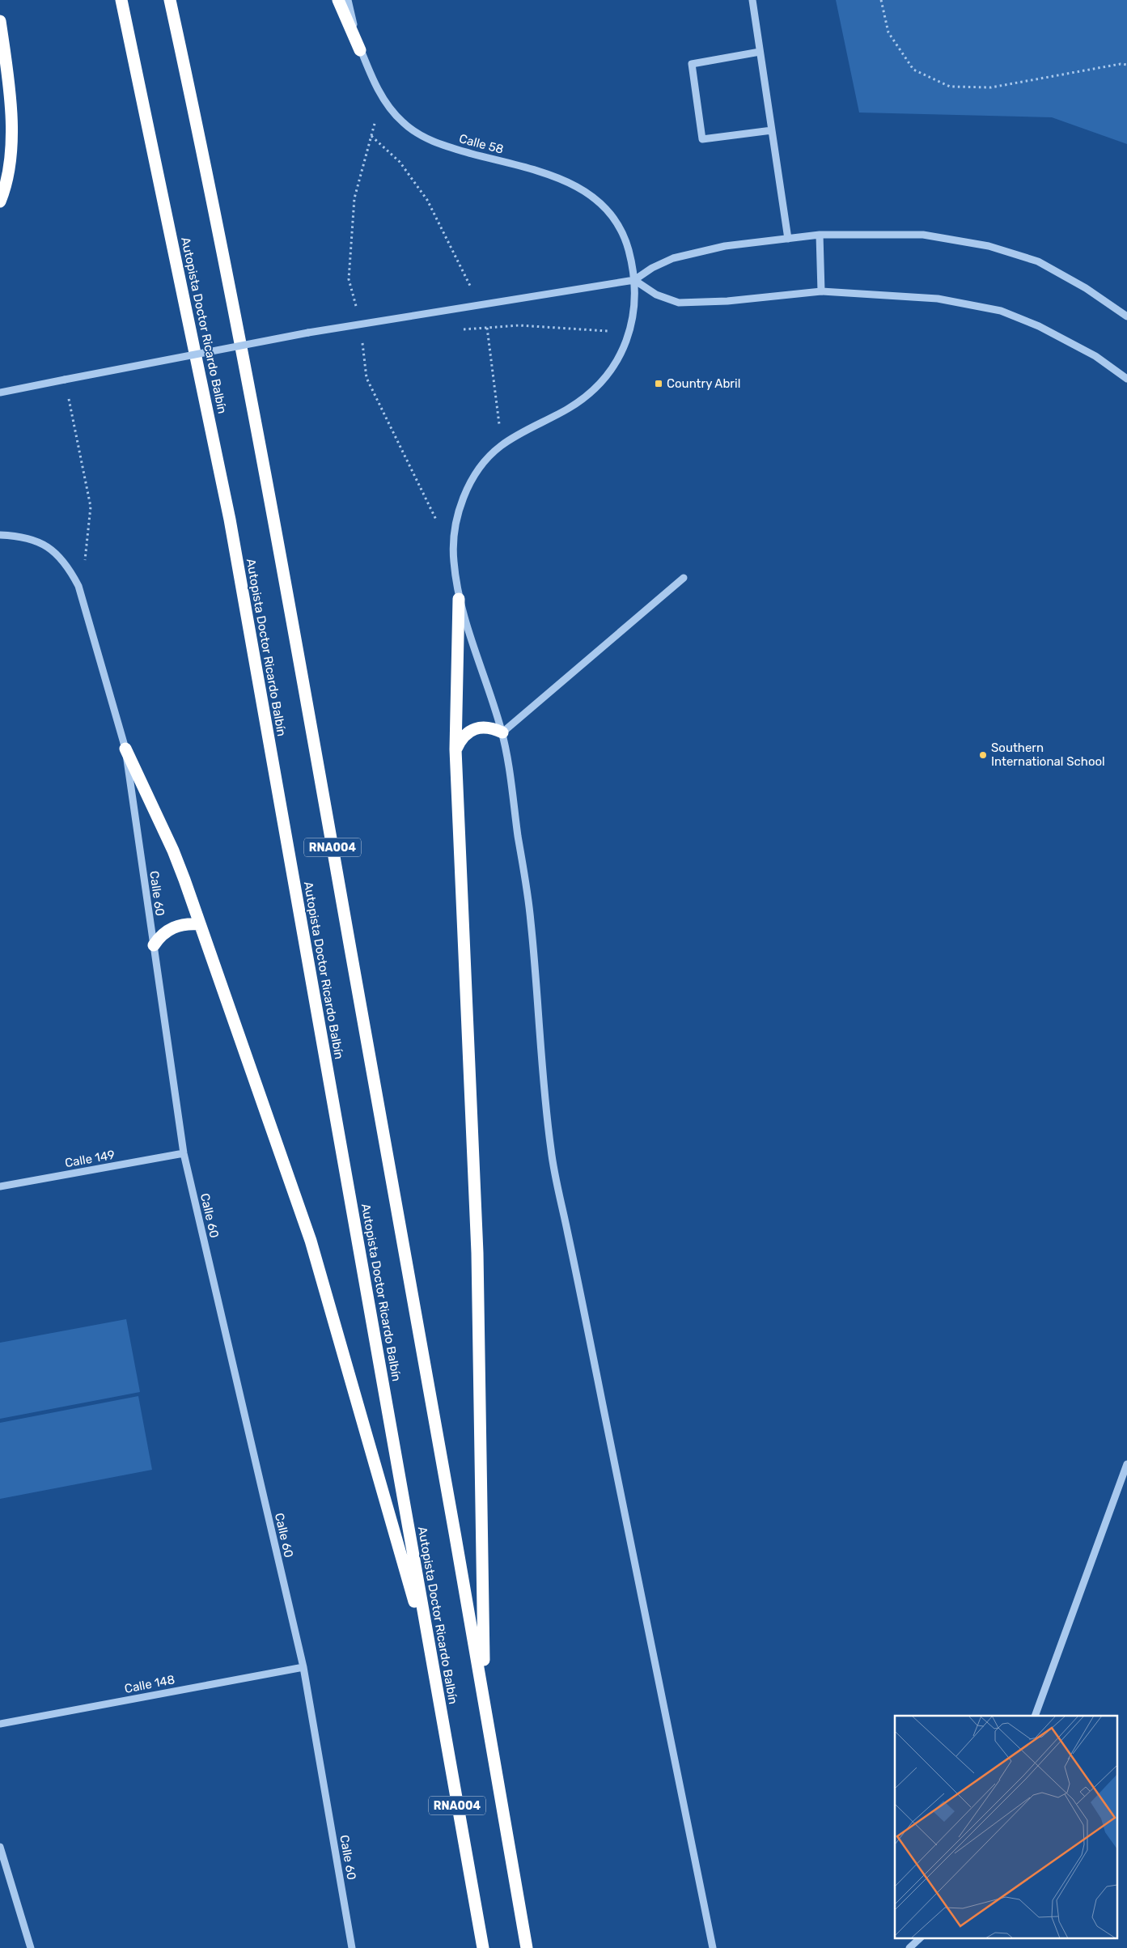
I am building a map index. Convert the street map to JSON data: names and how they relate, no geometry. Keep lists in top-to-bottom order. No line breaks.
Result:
{"streets":{"highway":["Autopista Doctor Ricardo Balbín","RNA004"],"street":["Calle 58","Calle 60","Calle 149","Calle 148"]},"crossings":[["Calle 60","Calle 149"],["Calle 60","Calle 148"]],"places":{"transit":["Country Abril"],"other":["Southern International School"]}}
